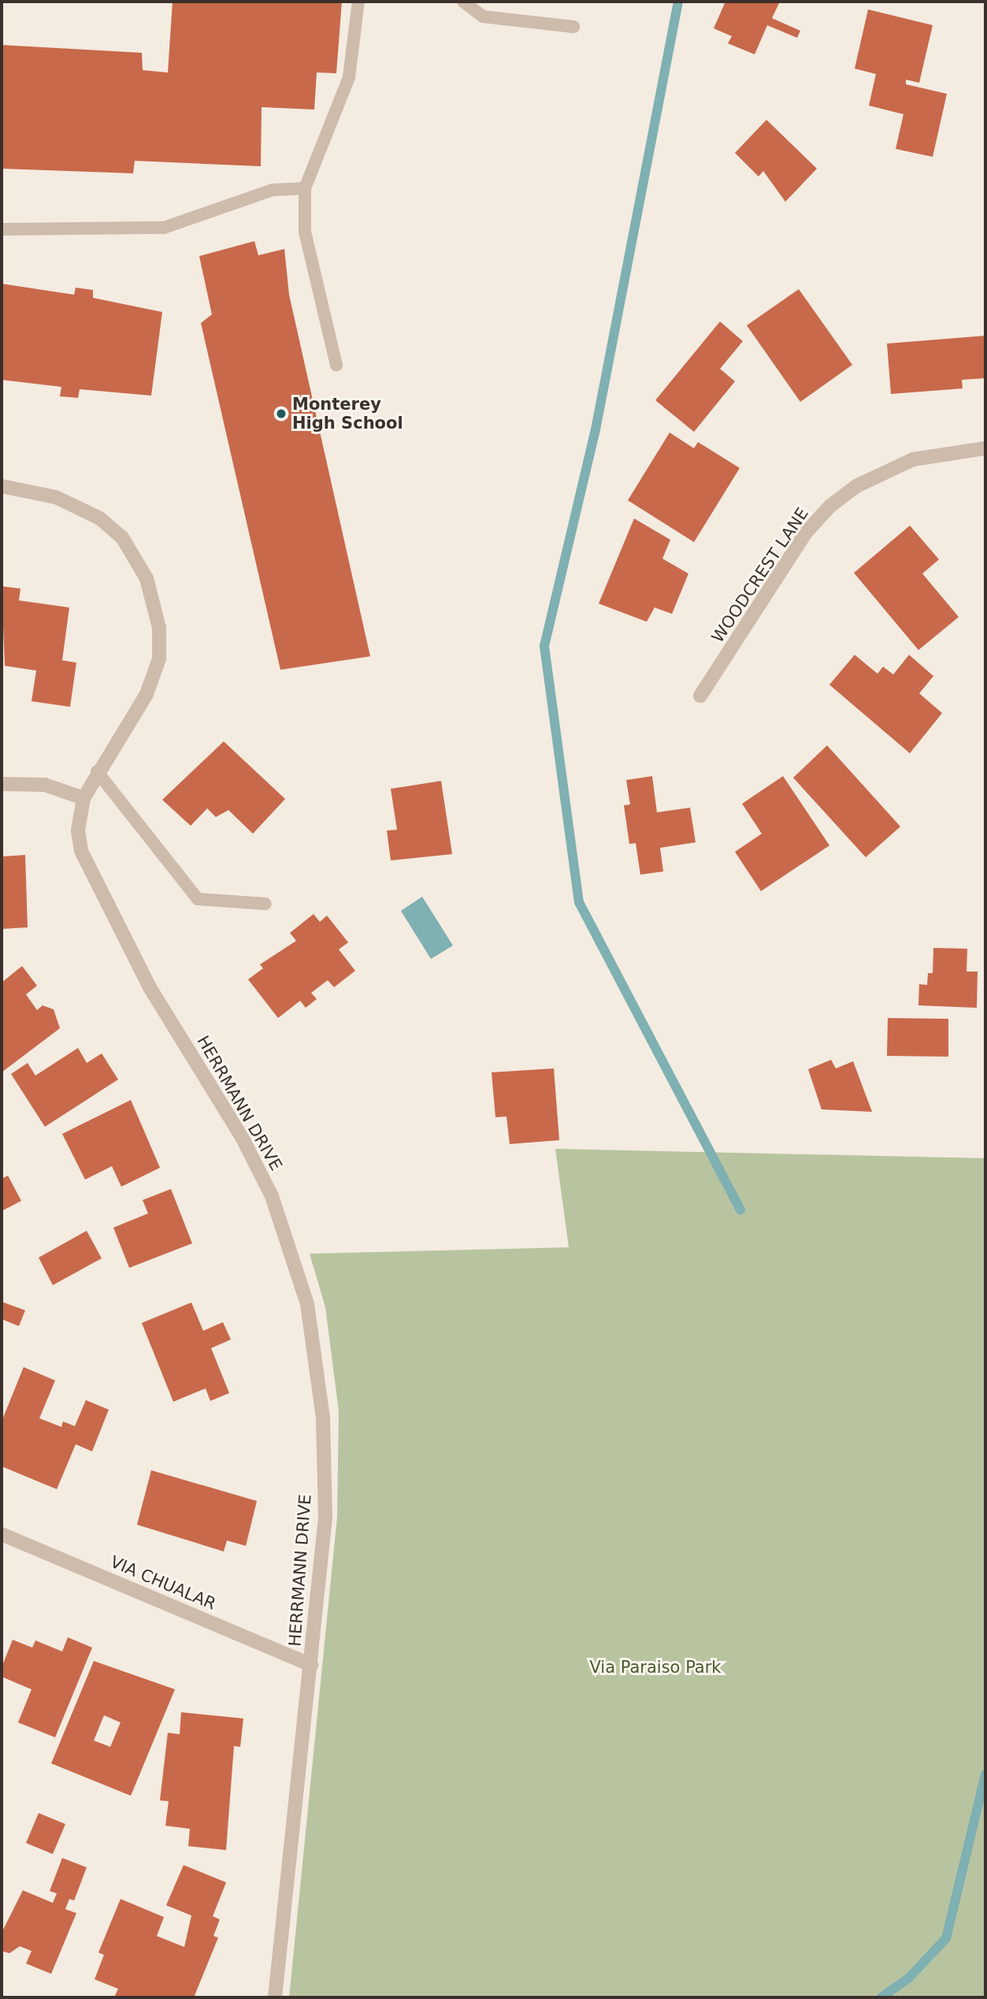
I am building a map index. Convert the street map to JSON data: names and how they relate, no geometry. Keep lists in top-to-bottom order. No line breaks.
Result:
{"streets":{"street":["WOODCREST LANE","HERRMANN DRIVE","VIA CHUALAR"]},"crossings":[["HERRMANN DRIVE","VIA CHUALAR"]],"parks":["Via Paraiso Park"],"places":["Monterey High School"]}
